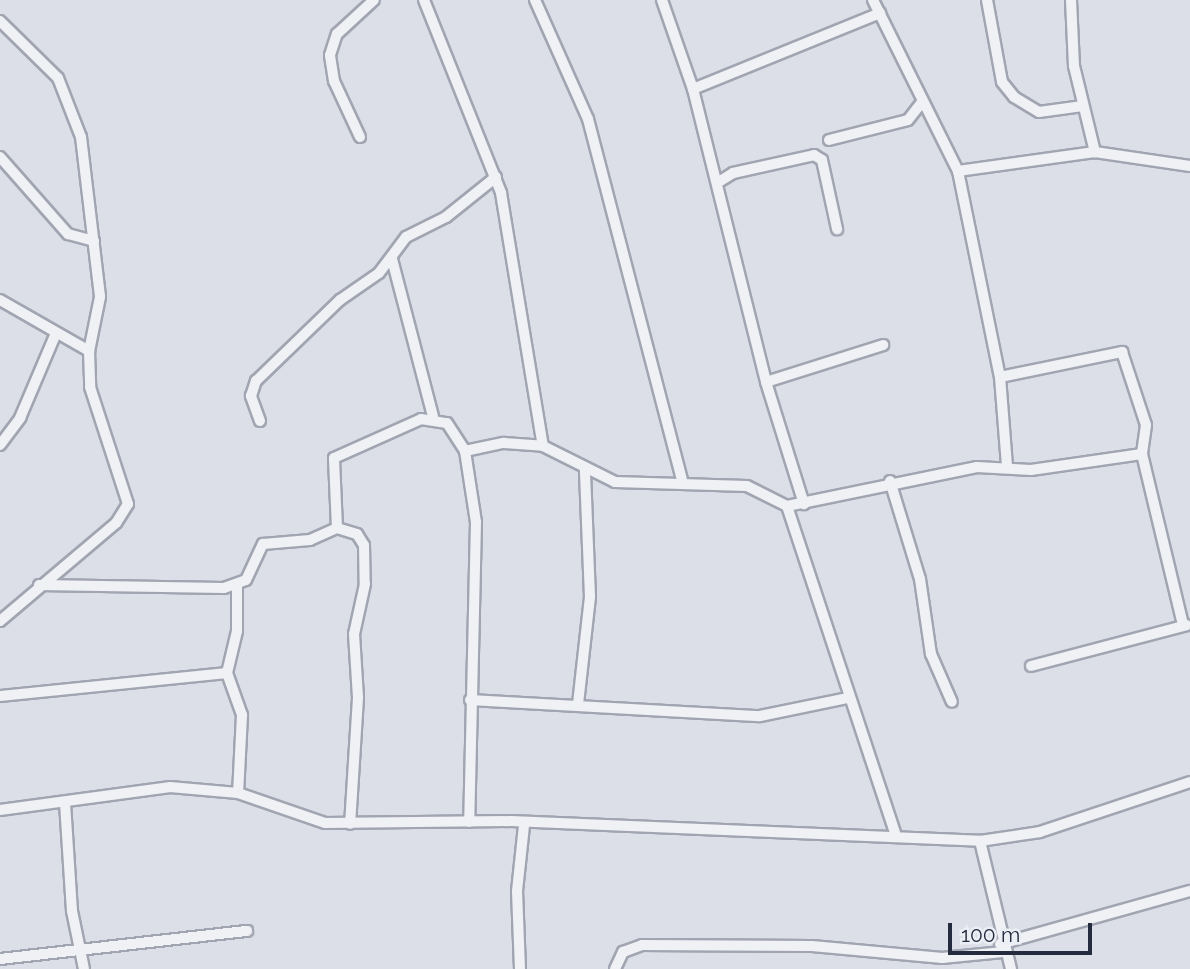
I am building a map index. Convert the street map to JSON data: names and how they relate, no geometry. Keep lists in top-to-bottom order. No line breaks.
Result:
{"scale_bar":"100 m"}
